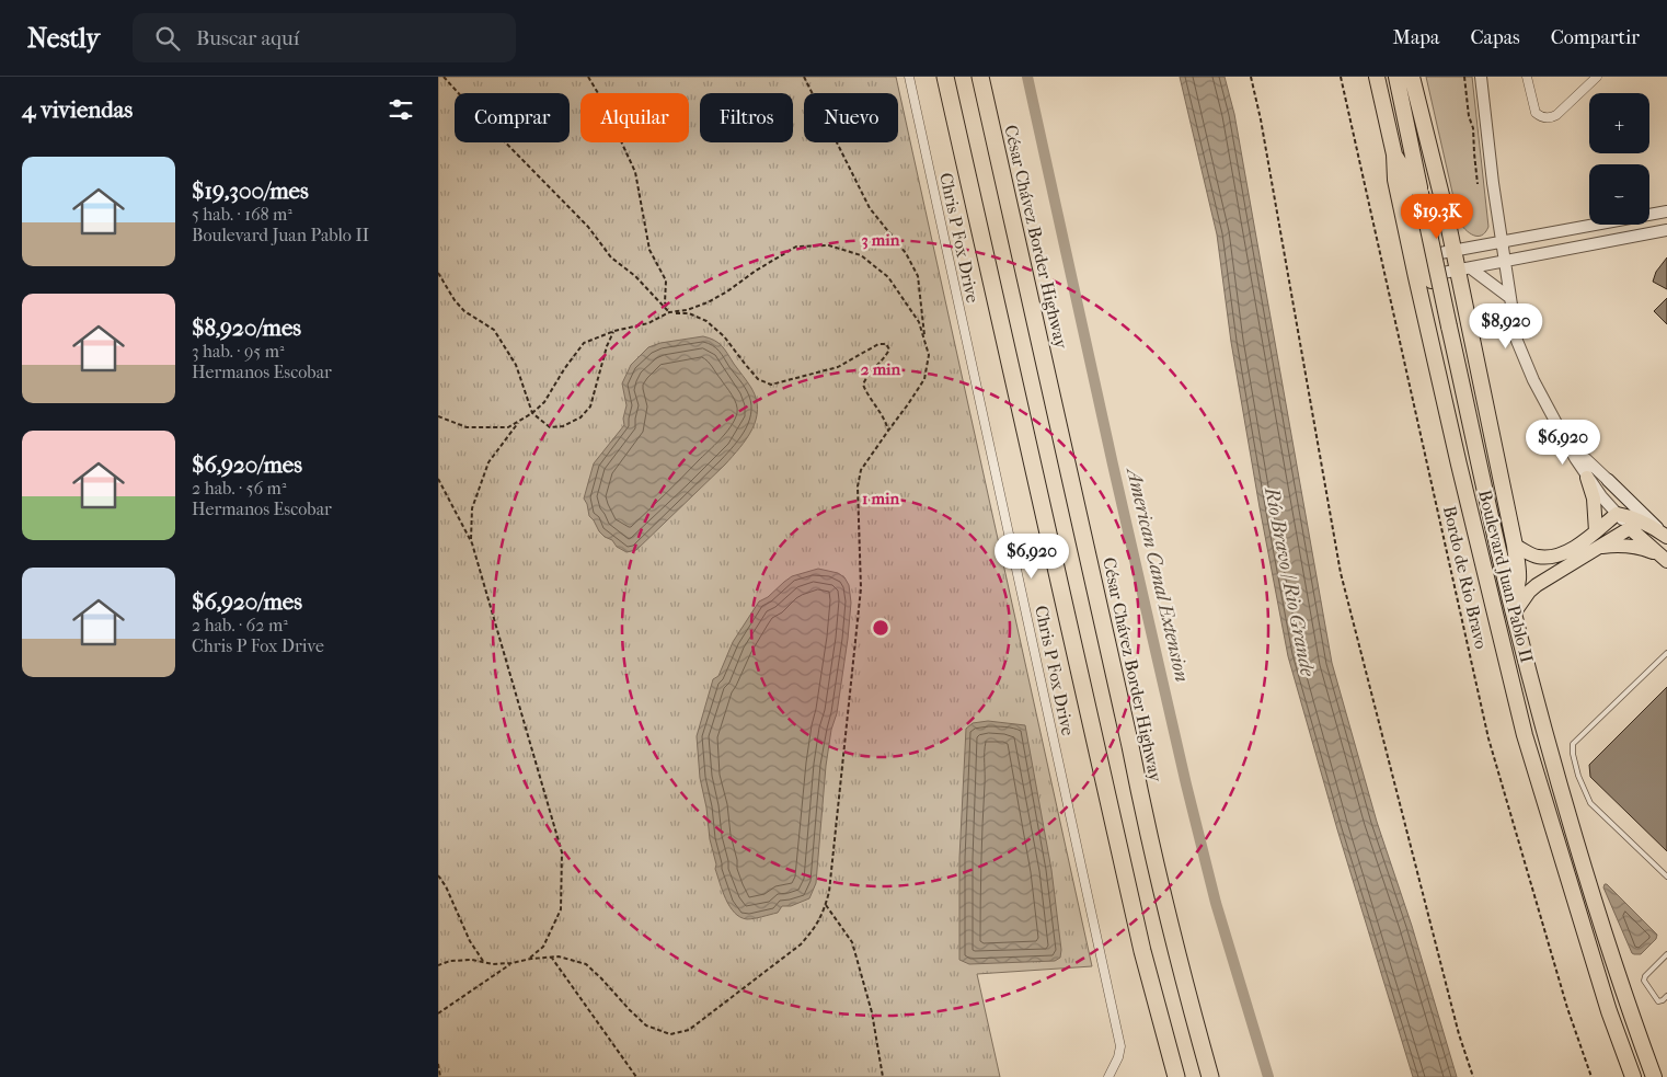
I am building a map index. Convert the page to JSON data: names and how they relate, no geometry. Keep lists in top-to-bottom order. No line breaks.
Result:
{"streets":{"highway":["César Chávez Border Highway","Boulevard Juan Pablo II"],"street":["Chris P Fox Drive"],"path":["Bordo de Rio Bravo"]},"water":["American Canal Extension","Río Bravo / Rio Grande"],"page":{"header":"Nestly","search":"Buscar aquí","nav":["Mapa","Capas","Compartir"],"heading":"4 viviendas","map_buttons":["+","−"],"chip":["Comprar","Alquilar","Filtros","Nuevo"],"list":[{"name":"$19,300/mes","note":"5 hab. · 168 m² · Boulevard Juan Pablo II"},{"name":"$8,920/mes","note":"3 hab. · 95 m² · Hermanos Escobar"},{"name":"$6,920/mes","note":"2 hab. · 56 m² · Hermanos Escobar"},{"name":"$6,920/mes","note":"2 hab. · 62 m² · Chris P Fox Drive"}],"price":["$19.3K","$8,920","$6,920","$6,920"]},"rings":["3 min","2 min","1 min"]}
